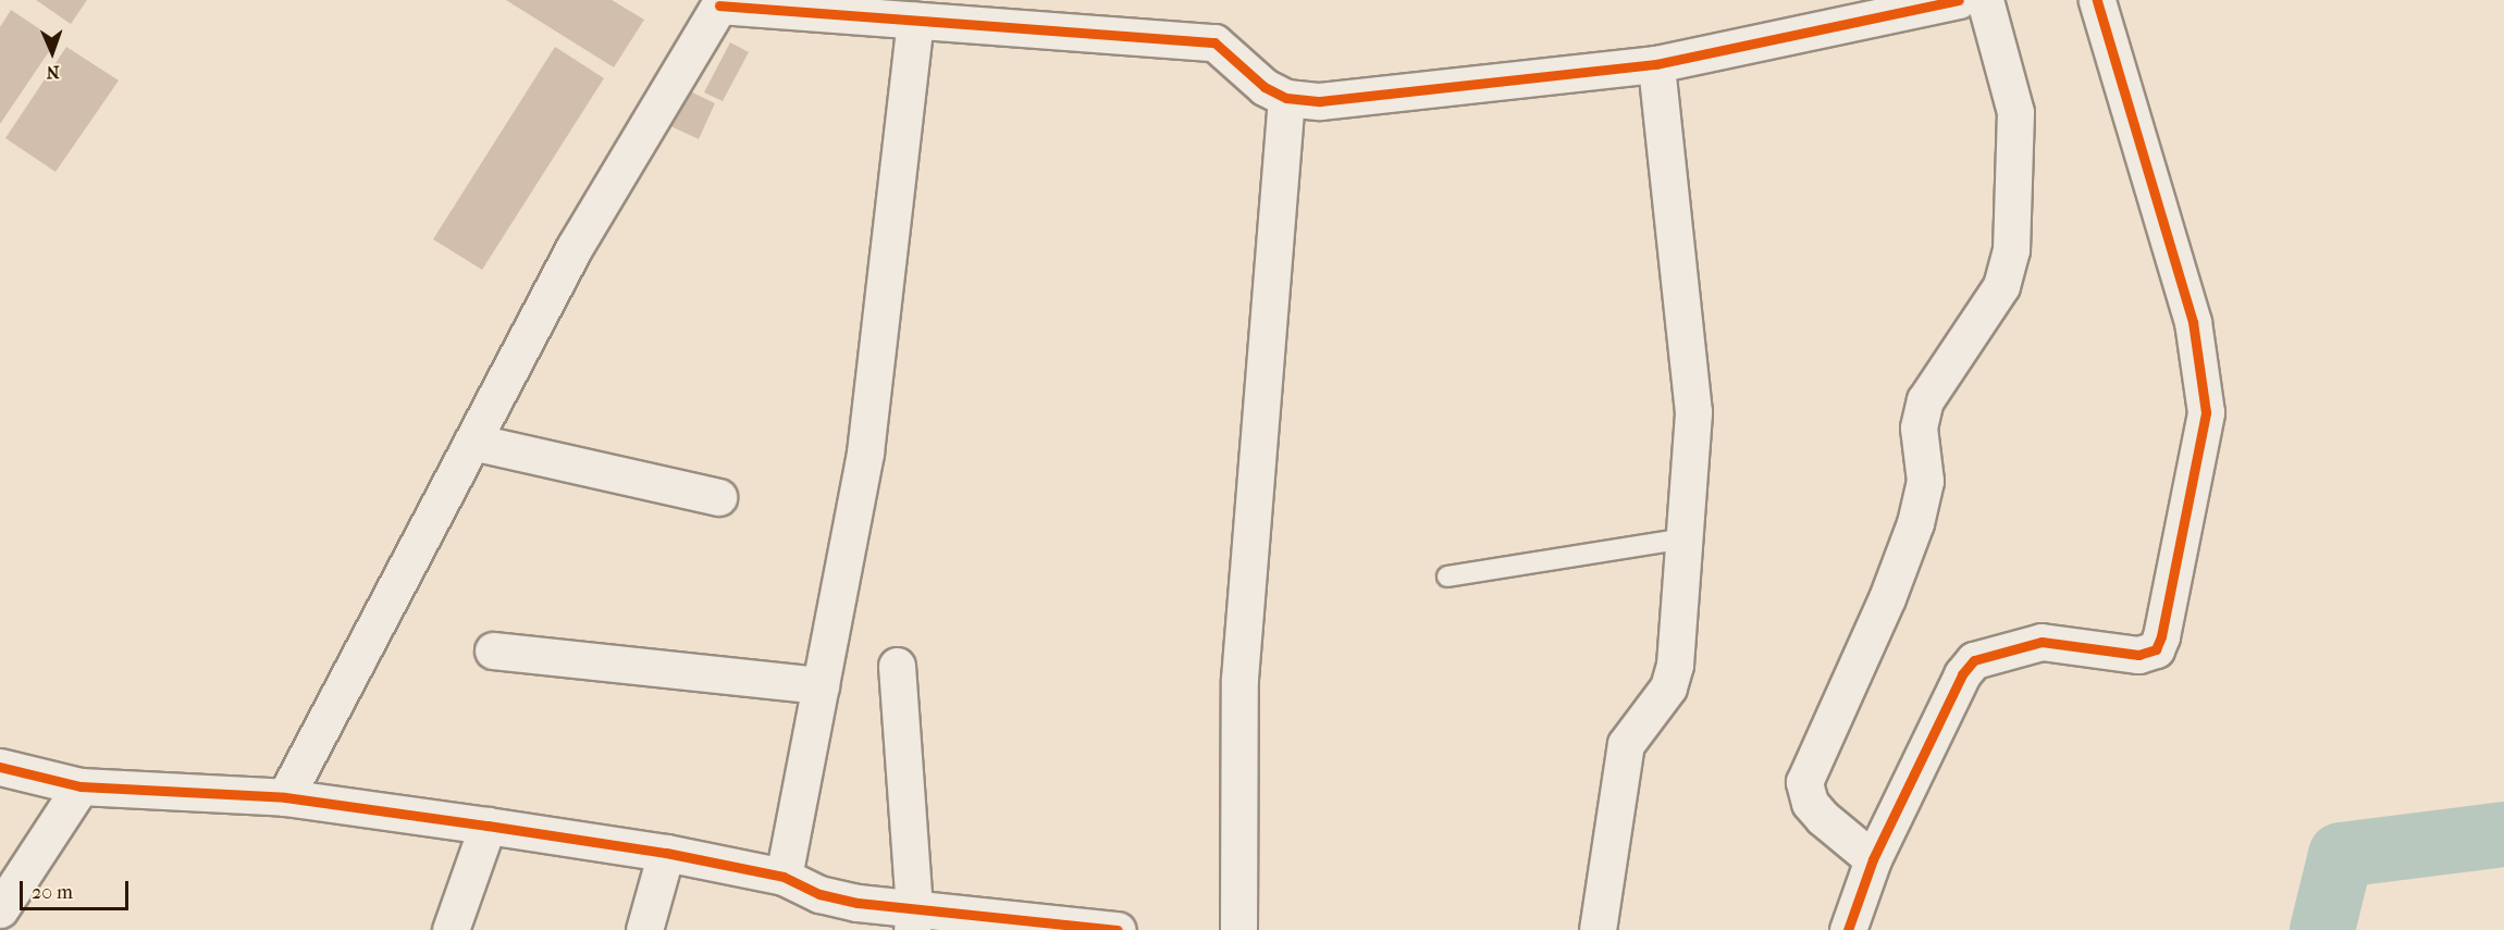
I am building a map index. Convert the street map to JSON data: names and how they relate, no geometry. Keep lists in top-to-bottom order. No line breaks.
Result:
{"scale_bar":"20 m","north":"bottom"}
